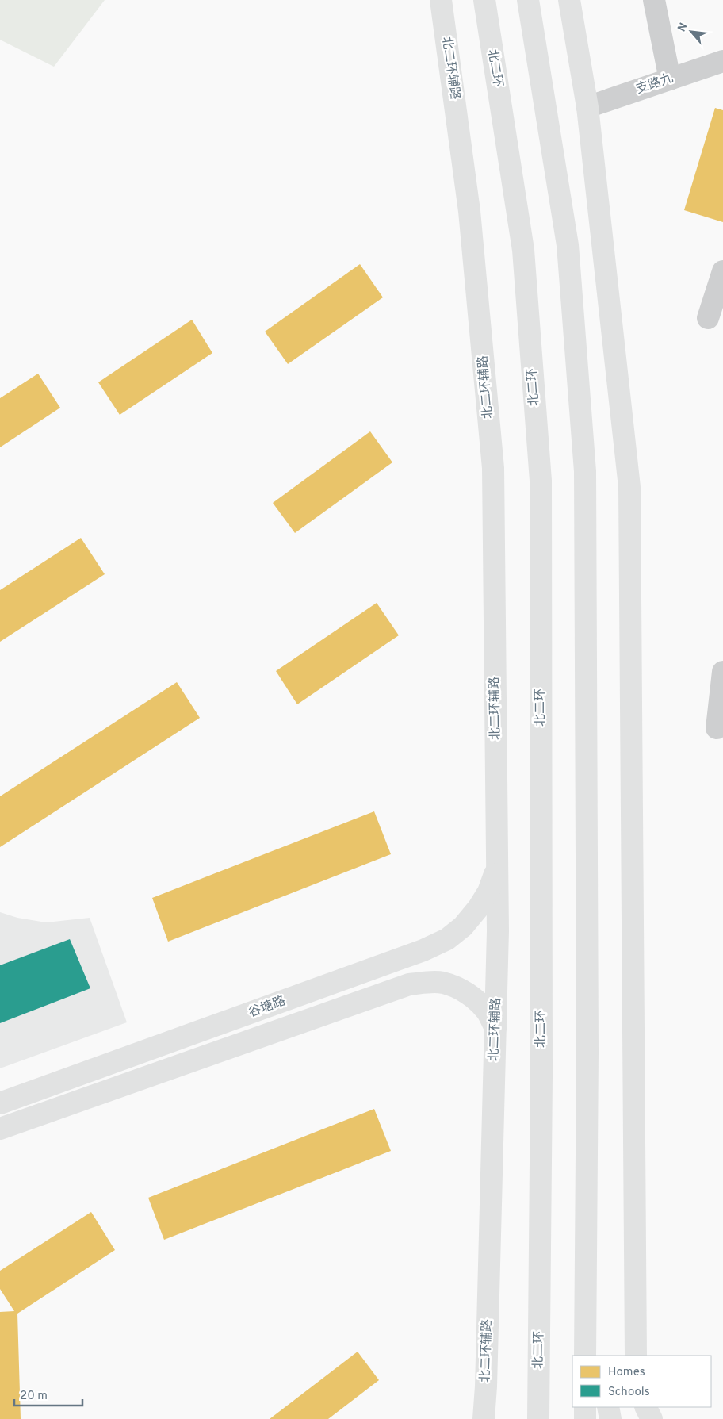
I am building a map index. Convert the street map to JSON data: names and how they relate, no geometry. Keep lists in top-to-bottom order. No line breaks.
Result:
{"streets":{"main road":["北二环辅路","北二环","谷塘路"],"street":["支路九"]},"crossings":[["北二环辅路","谷塘路"]],"legend":["Homes","Schools"],"scale_bar":"20 m","north":"top left"}
